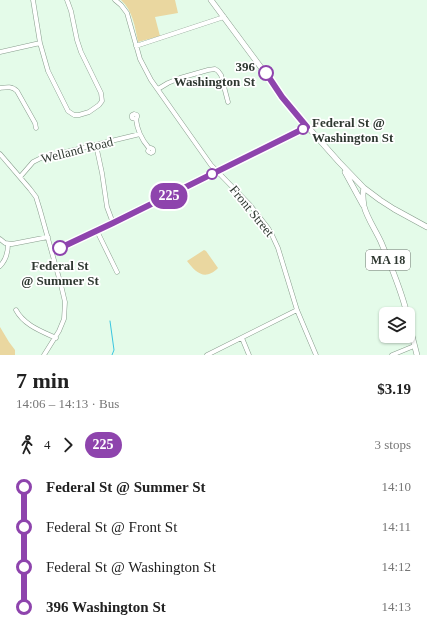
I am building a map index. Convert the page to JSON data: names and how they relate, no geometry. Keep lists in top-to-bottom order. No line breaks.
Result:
{"streets":{"main road":["MA 18"],"street":["Welland Road","Front Street"]},"places":["396 Washington St","Federal St @ Washington St","Federal St @ Summer St"],"lines":["bus line 225"],"page":{"on_map":"225","heading":["7 min","14:06 – 14:13 · Bus","$3.19"],"legs":["4","225","3 stops"],"list":[{"name":"Federal St @ Summer St","value":"14:10"},{"name":"Federal St @ Front St","value":"14:11"},{"name":"Federal St @ Washington St","value":"14:12"},{"name":"396 Washington St","value":"14:13"}]}}
